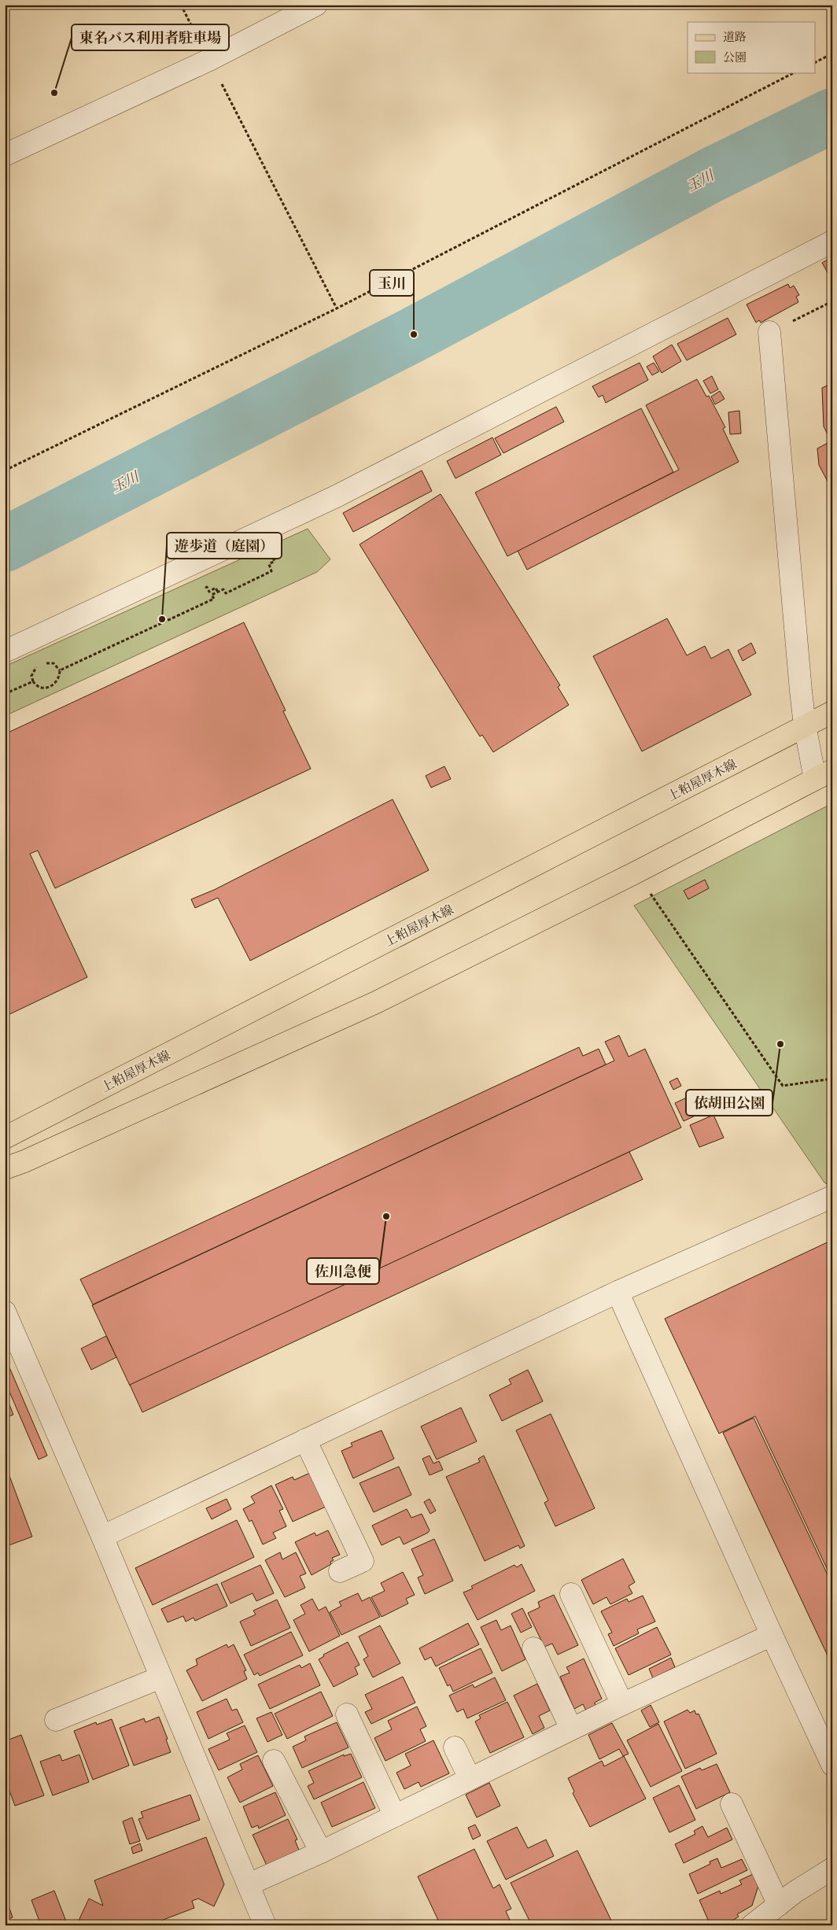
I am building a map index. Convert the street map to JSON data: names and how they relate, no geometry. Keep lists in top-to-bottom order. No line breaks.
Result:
{"streets":{"main road":["上粕屋厚木線"]},"water":["玉川"],"places":["東名バス利用者駐車場","玉川","遊歩道（庭園）","依胡田公園","佐川急便"],"legend":["道路","公園"]}
